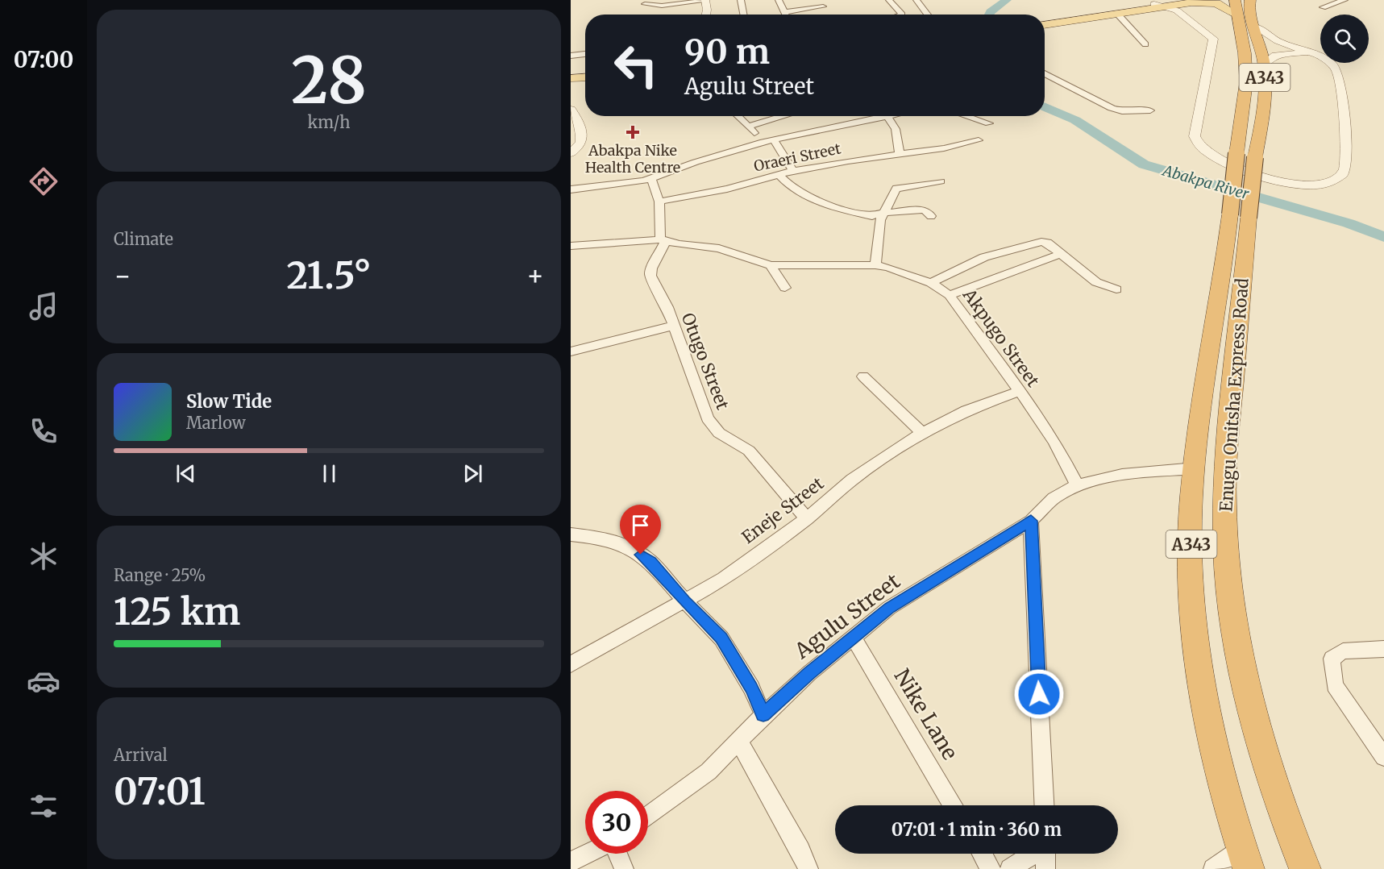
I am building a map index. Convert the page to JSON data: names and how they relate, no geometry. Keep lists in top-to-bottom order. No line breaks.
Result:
{"streets":{"highway":["A343","Enugu Onitsha Express Road"],"street":["Oraeri Street","Akpugo Street","Otugo Street","Eneje Street","Agulu Street","Nike Lane"]},"crossings":[["Akpugo Street","Otugo Street"],["Akpugo Street","Eneje Street"],["Akpugo Street","Agulu Street"],["Otugo Street","Eneje Street"],["Enugu Onitsha Express Road","Agulu Street"],["Agulu Street","Nike Lane"]],"water":["Abakpa River"],"places":{"health":["Abakpa Nike Health Centre"]},"page":{"tabs":"07:00","tile":[["28","km/h"],"Climate",["Range · 25%","125 km"],["Arrival","07:01"]],"turn":["90 m","Agulu Street"],"heat":["−","21.5°","+"],"song":["Slow Tide","Marlow"],"limit":"30","trip":"07:01 · 1 min · 360 m"}}
